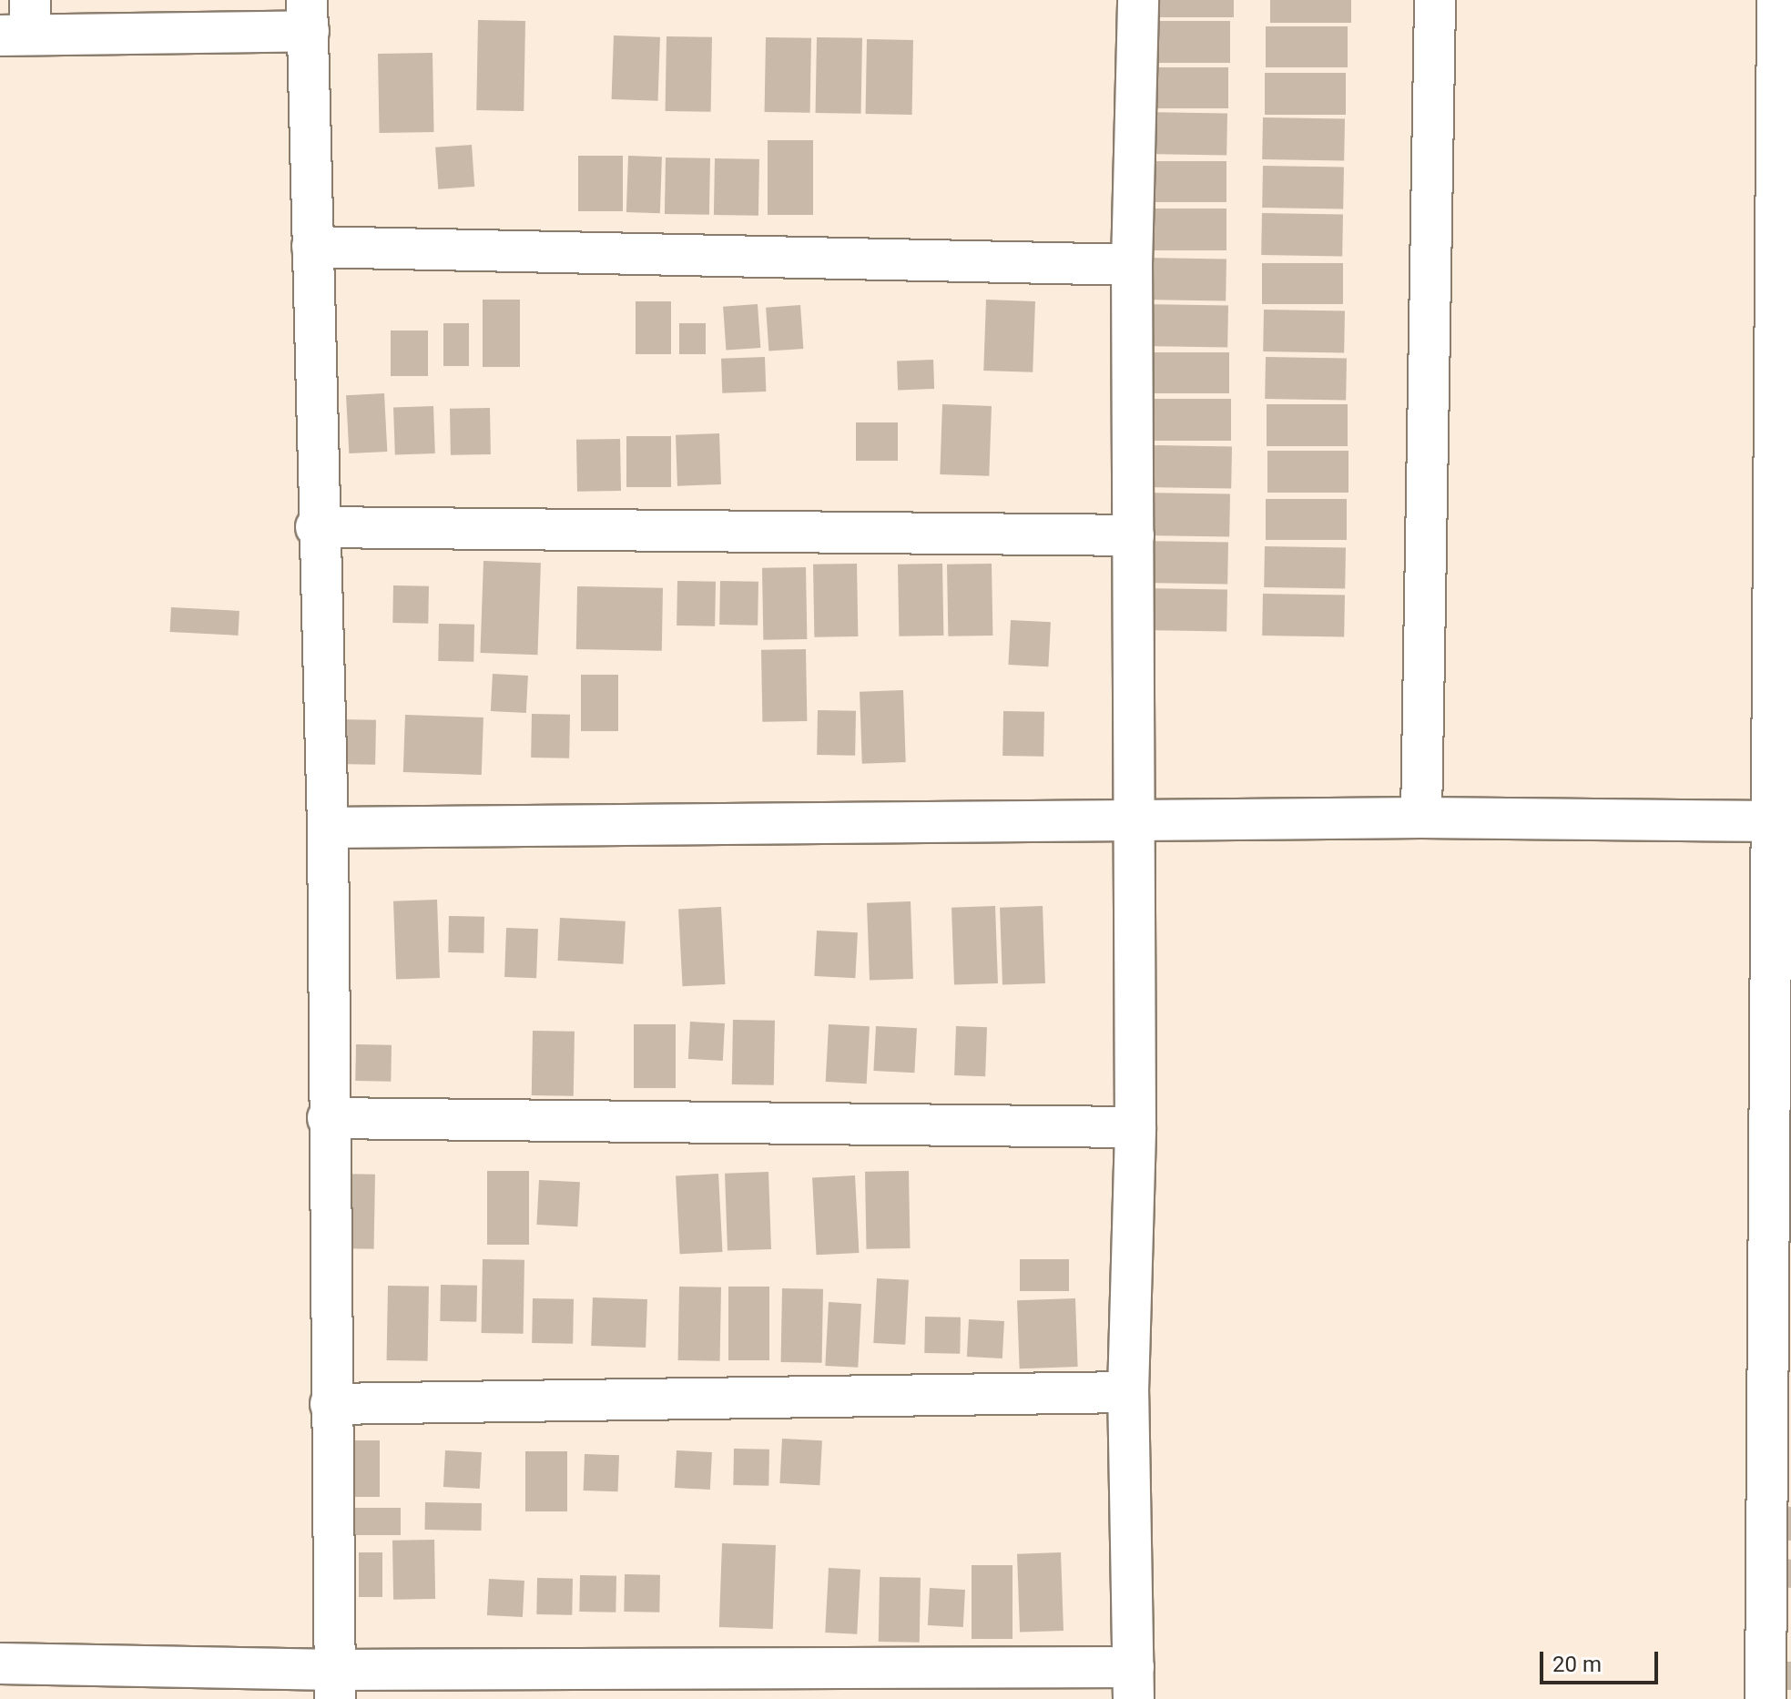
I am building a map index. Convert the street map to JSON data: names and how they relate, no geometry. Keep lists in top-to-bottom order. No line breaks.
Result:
{"scale_bar":"20 m"}
